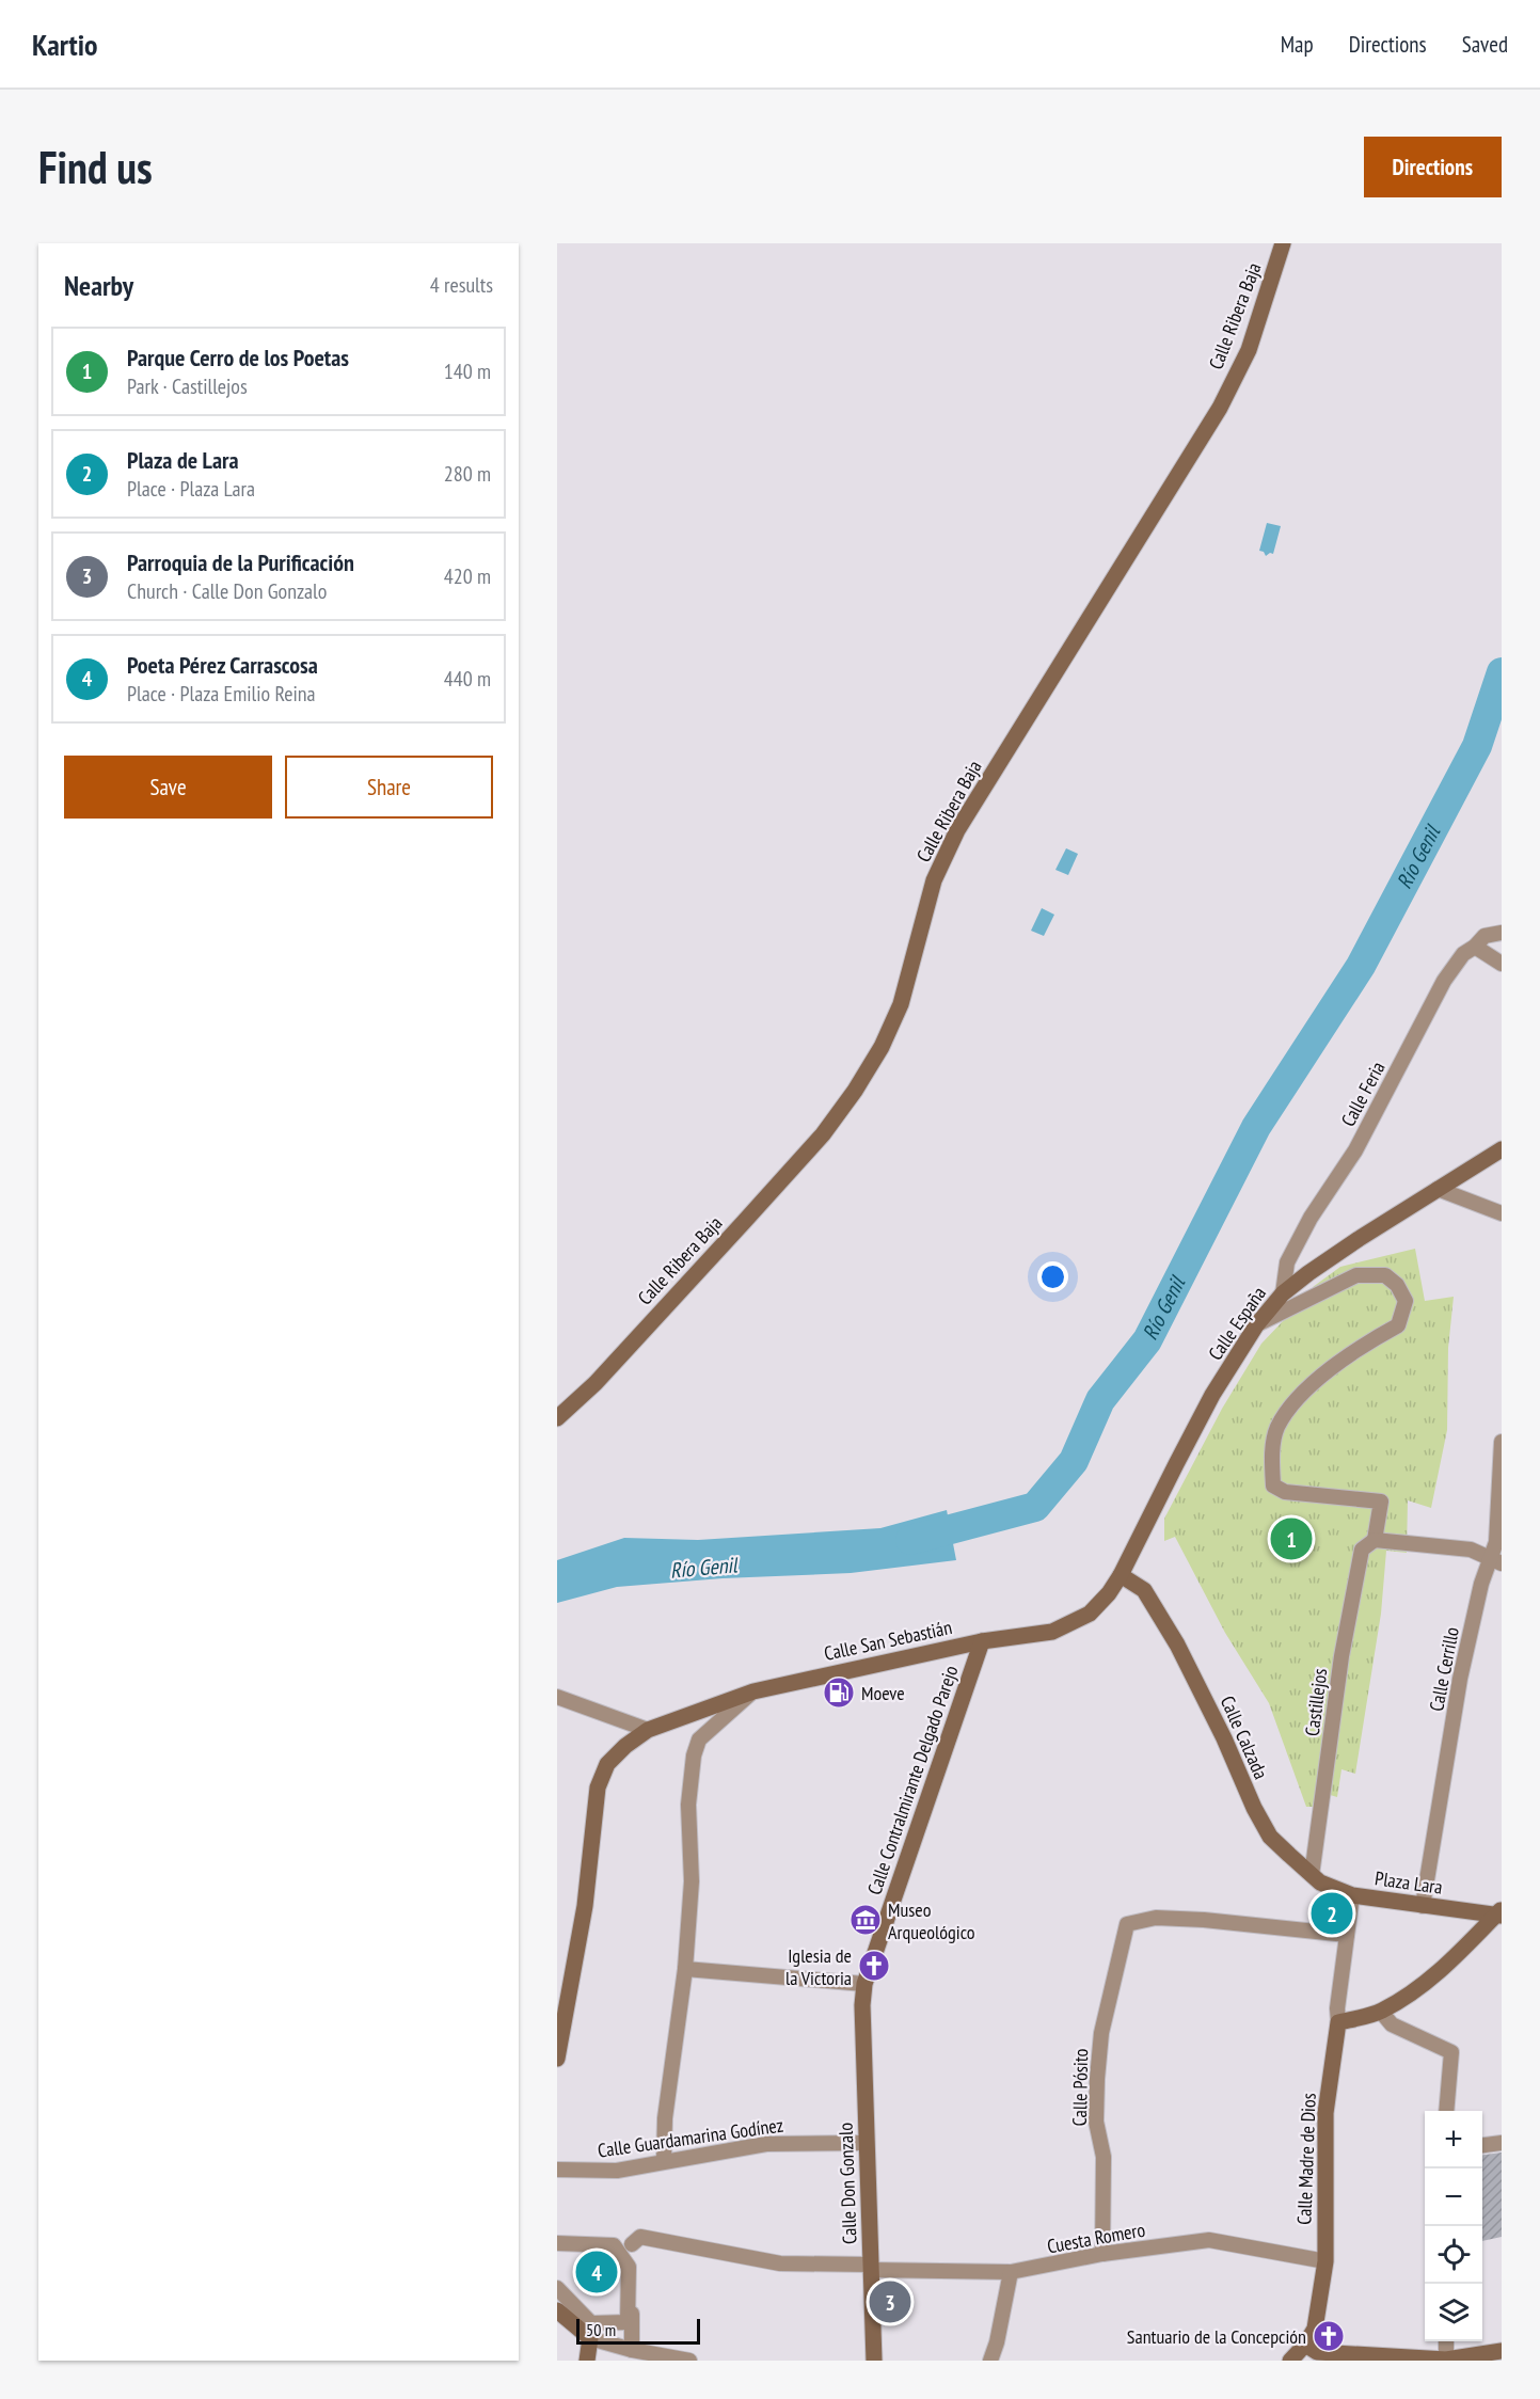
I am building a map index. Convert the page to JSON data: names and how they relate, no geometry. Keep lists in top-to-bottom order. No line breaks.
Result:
{"streets":{"street":["Calle Ribera Baja","Calle Feria","Calle España","Calle San Sebastián","Calle Cerrillo","Castillejos","Calle Calzada","Calle Contralmirante Delgado Parejo","Plaza Lara","Calle Pósito","Calle Guardamarina Godínez","Calle Madre de Dios","Calle Don Gonzalo","Cuesta Romero"]},"crossings":[["Calle Feria","Calle España"],["Calle España","Calle San Sebastián"],["Calle España","Calle Calzada"],["Calle San Sebastián","Calle Calzada"],["Calle San Sebastián","Calle Contralmirante Delgado Parejo"],["Calle Cerrillo","Plaza Lara"],["Castillejos","Calle Calzada"],["Calle Calzada","Plaza Lara"],["Calle Contralmirante Delgado Parejo","Calle Don Gonzalo"],["Plaza Lara","Calle Pósito"],["Plaza Lara","Calle Madre de Dios"],["Calle Pósito","Calle Madre de Dios"],["Calle Pósito","Cuesta Romero"],["Calle Guardamarina Godínez","Calle Don Gonzalo"],["Calle Madre de Dios","Cuesta Romero"],["Calle Don Gonzalo","Cuesta Romero"]],"water":["Río Genil"],"places":{"fuel station":["Moeve"],"museum":["Museo Arqueológico"],"church":["Iglesia de la Victoria","Santuario de la Concepción"]},"scale_bar":"50 m","page":{"header":"Kartio","nav":["Map","Directions","Saved"],"buttons":["Directions",["Save","Share"]],"title":"Find us","heading":["Nearby","4 results"],"list":[{"mark":"1","name":"Parque Cerro de los Poetas","note":"Park · Castillejos","value":"140 m"},{"mark":"2","name":"Plaza de Lara","note":"Place · Plaza Lara","value":"280 m"},{"mark":"3","name":"Parroquia de la Purificación","note":"Church · Calle Don Gonzalo","value":"420 m"},{"mark":"4","name":"Poeta Pérez Carrascosa","note":"Place · Plaza Emilio Reina","value":"440 m"}],"pins":["1","2","4","3"],"map_buttons":["+","−"],"scale":"50 m"}}
